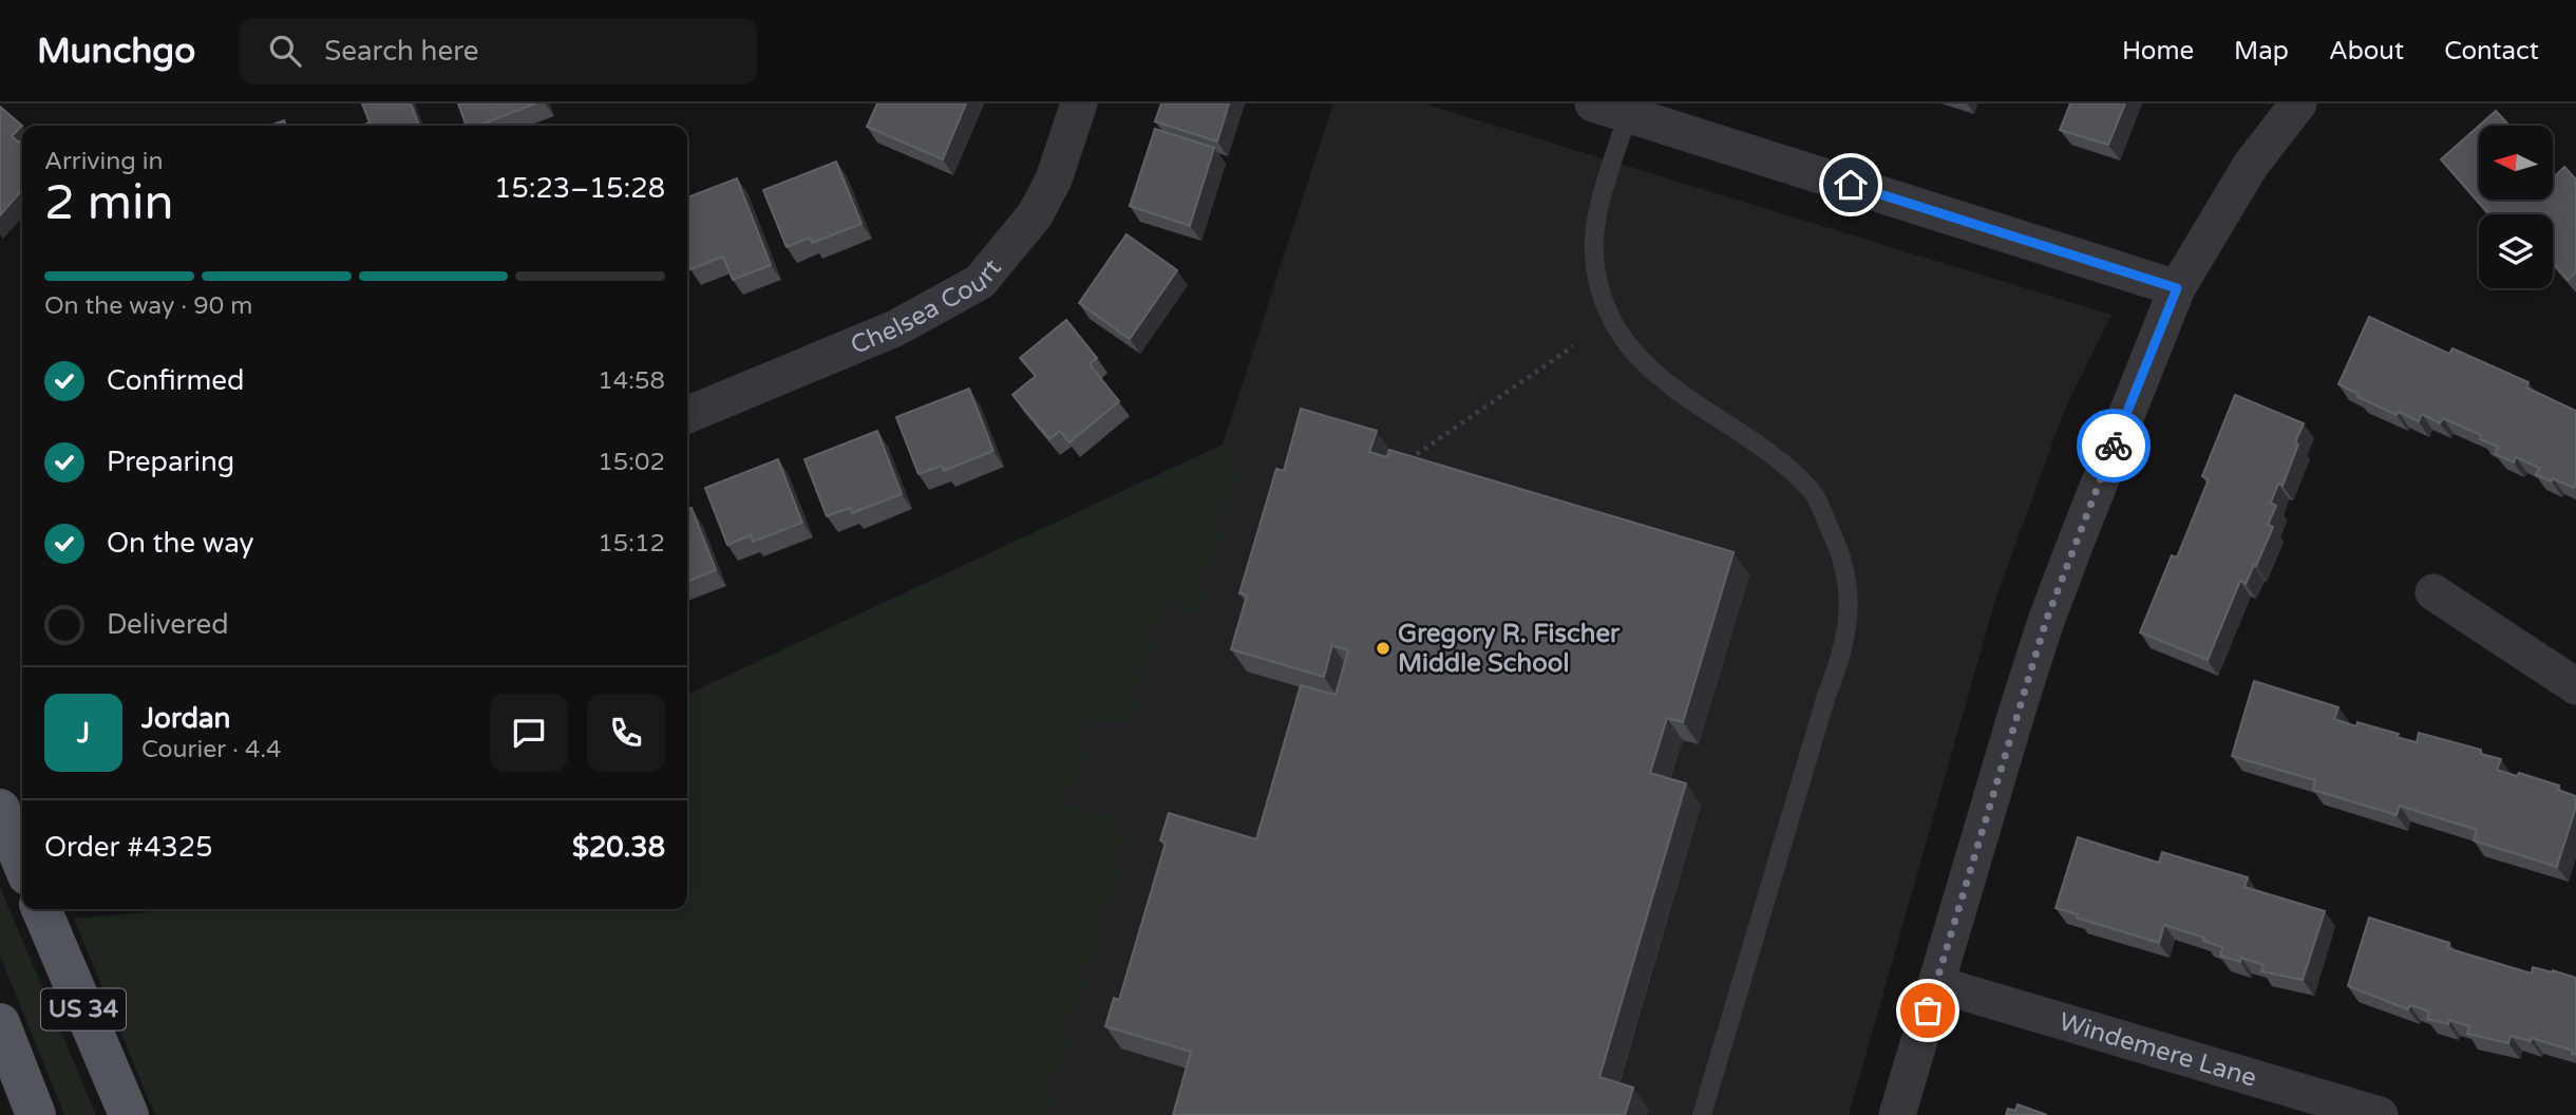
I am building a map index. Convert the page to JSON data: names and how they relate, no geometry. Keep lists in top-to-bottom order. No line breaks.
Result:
{"streets":{"main road":["US 34"],"street":["Chelsea Court","Windemere Lane"]},"places":["Gregory R. Fischer Middle School"],"north":"left","page":{"header":"Munchgo","search":"Search here","nav":["Home","Map","About","Contact"],"heading":["2 min","Arriving in","15:23–15:28"],"panel":["Jordan","Courier · 4.4","Order #4325","$20.38"],"bar":"On the way · 90 m","list":[["Confirmed","14:58"],["Preparing","15:02"],["On the way","15:12"],"Delivered"],"round":"J"}}
